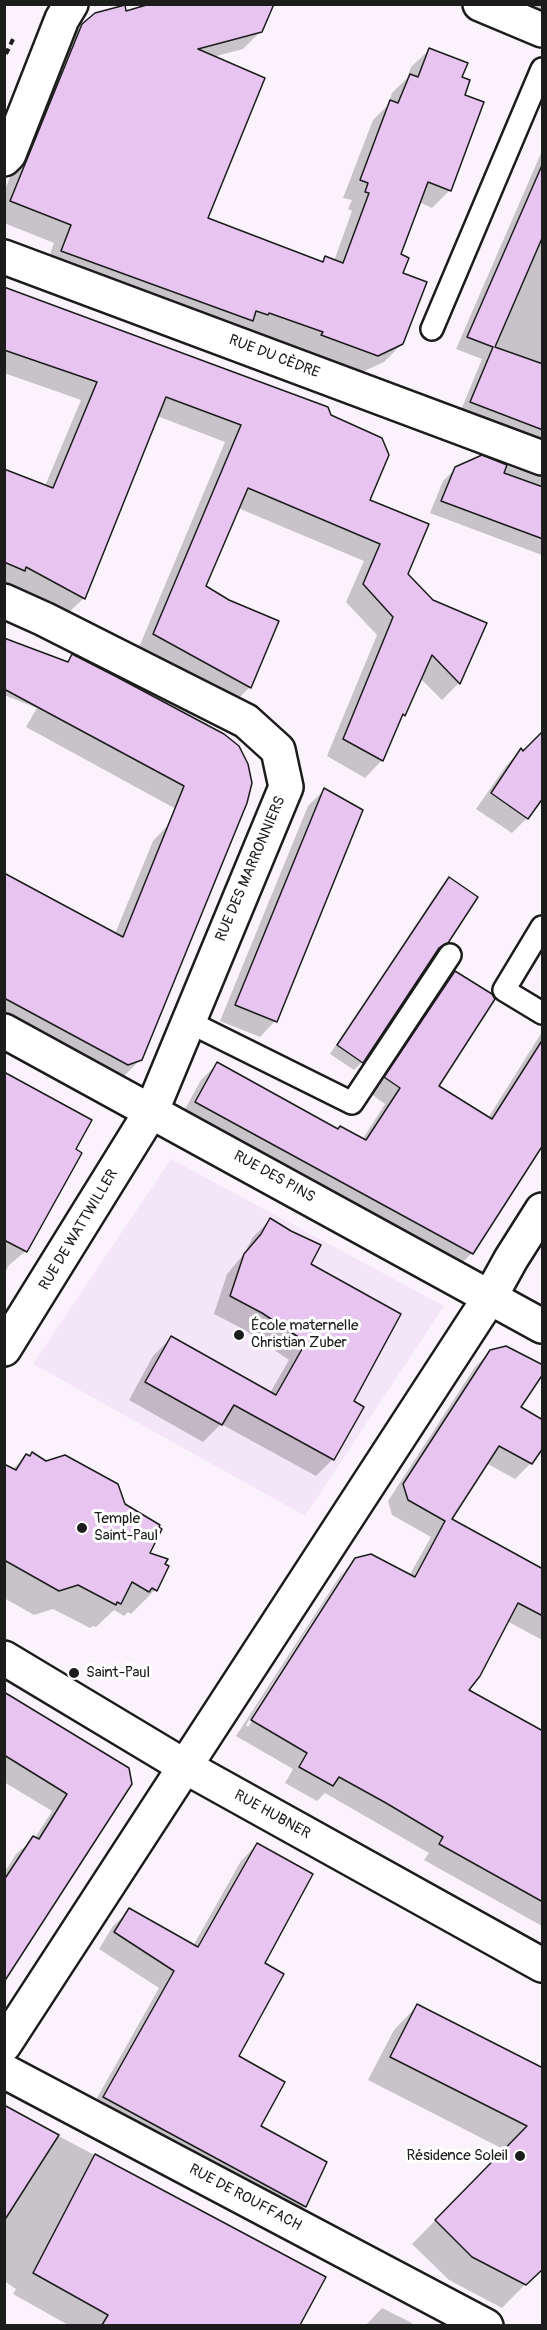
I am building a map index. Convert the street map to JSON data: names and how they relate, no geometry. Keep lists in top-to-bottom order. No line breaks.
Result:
{"streets":{"street":["RUE DU CÈDRE","RUE DES MARRONNIERS","RUE DES PINS","RUE DE WATTWILLER","RUE HUBNER","RUE DE ROUFFACH"]},"crossings":[["RUE DES MARRONNIERS","RUE DES PINS"],["RUE DES MARRONNIERS","RUE DE WATTWILLER"],["RUE DES PINS","RUE DE WATTWILLER"]],"places":["École maternelle Christian Zuber","Temple Saint-Paul","Saint-Paul","Résidence Soleil"]}
